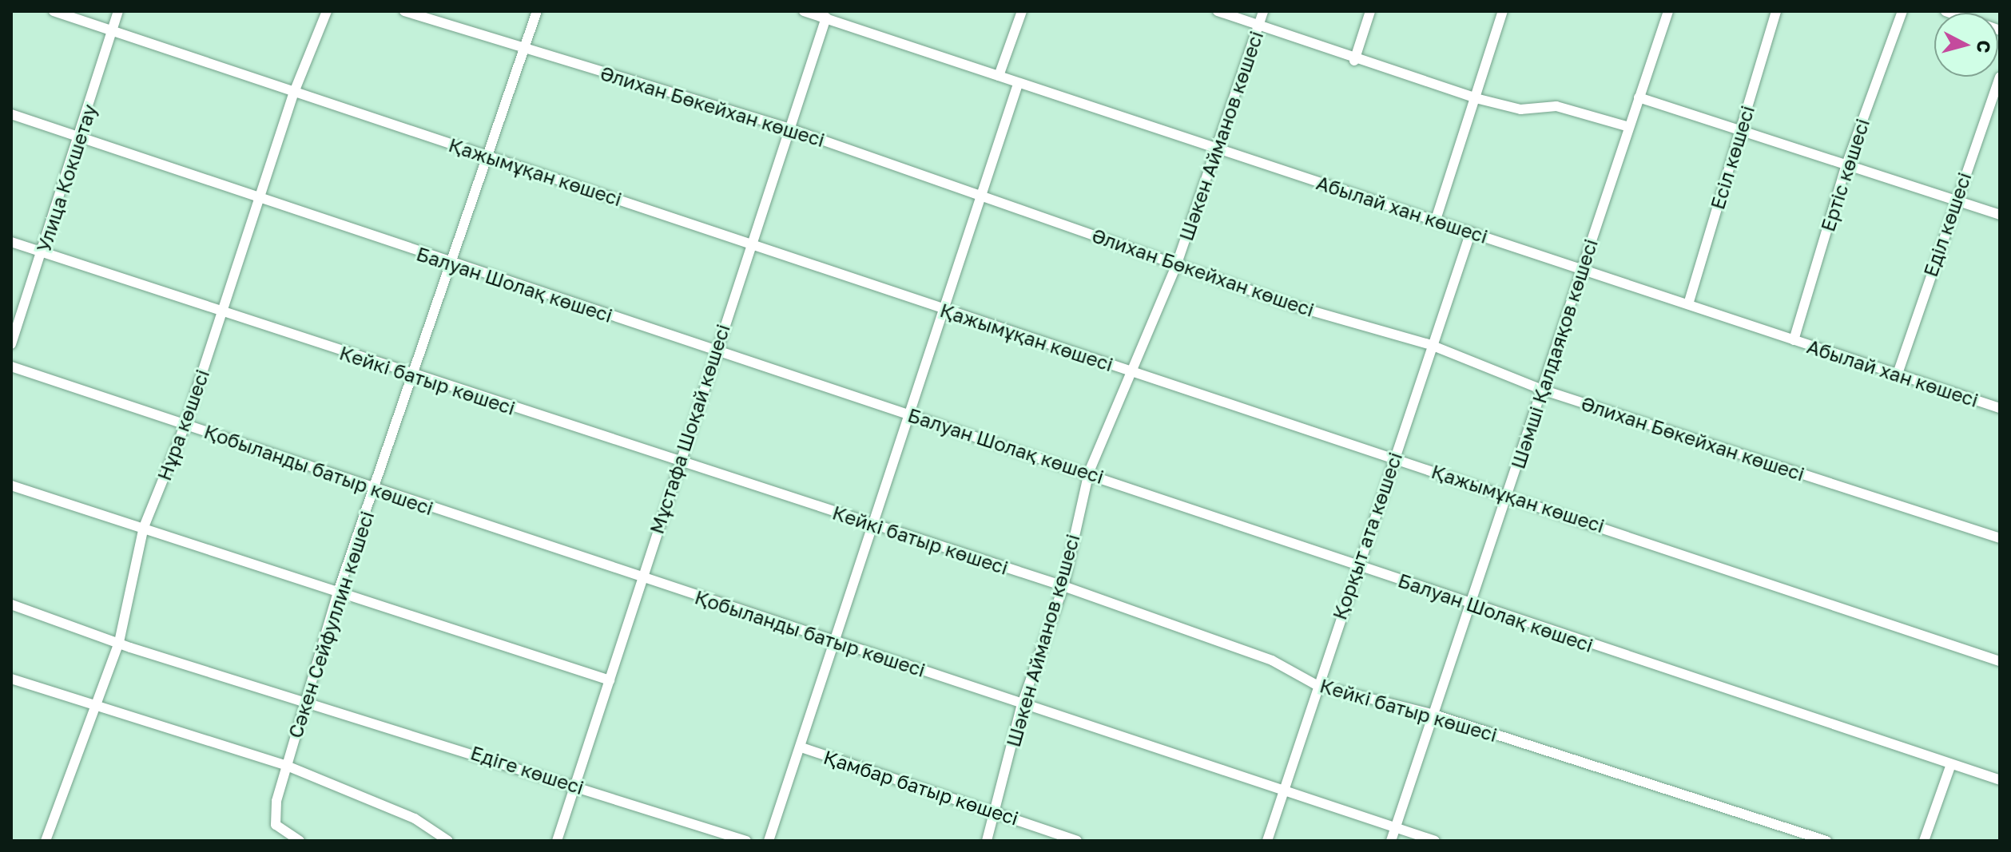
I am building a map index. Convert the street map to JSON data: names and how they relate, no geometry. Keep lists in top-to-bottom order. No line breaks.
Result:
{"streets":{"street":["Әлихан Бөкейхан көшесі","Шәкен Айманов көшесі","Есіл көшесі","Қажымұқан көшесі","Ертіс көшесі","Улица Кокшетау","Абылай хан көшесі","Еділ көшесі","Балуан Шолақ көшесі","Шәмші Қалдаяқов көшесі","Кейкі батыр көшесі","Нұра көшесі","Мұстафа Шоқай көшесі","Қобыланды батыр көшесі","Қорқыт ата көшесі","Сәкен Сейфуллин көшесі","Едіге көшесі","Қамбар батыр көшесі"]},"crossings":[["Әлихан Бөкейхан көшесі","Шәкен Айманов көшесі"],["Әлихан Бөкейхан көшесі","Шәмші Қалдаяқов көшесі"],["Әлихан Бөкейхан көшесі","Мұстафа Шоқай көшесі"],["Әлихан Бөкейхан көшесі","Қорқыт ата көшесі"],["Әлихан Бөкейхан көшесі","Сәкен Сейфуллин көшесі"],["Шәкен Айманов көшесі","Қажымұқан көшесі"],["Шәкен Айманов көшесі","Абылай хан көшесі"],["Шәкен Айманов көшесі","Балуан Шолақ көшесі"],["Шәкен Айманов көшесі","Кейкі батыр көшесі"],["Шәкен Айманов көшесі","Қобыланды батыр көшесі"],["Шәкен Айманов көшесі","Қамбар батыр көшесі"],["Есіл көшесі","Абылай хан көшесі"],["Қажымұқан көшесі","Улица Кокшетау"],["Қажымұқан көшесі","Шәмші Қалдаяқов көшесі"],["Қажымұқан көшесі","Нұра көшесі"],["Қажымұқан көшесі","Мұстафа Шоқай көшесі"],["Қажымұқан көшесі","Қорқыт ата көшесі"],["Қажымұқан көшесі","Сәкен Сейфуллин көшесі"],["Ертіс көшесі","Абылай хан көшесі"],["Улица Кокшетау","Балуан Шолақ көшесі"],["Улица Кокшетау","Кейкі батыр көшесі"],["Абылай хан көшесі","Еділ көшесі"],["Абылай хан көшесі","Шәмші Қалдаяқов көшесі"],["Абылай хан көшесі","Мұстафа Шоқай көшесі"],["Абылай хан көшесі","Қорқыт ата көшесі"],["Балуан Шолақ көшесі","Шәмші Қалдаяқов көшесі"],["Балуан Шолақ көшесі","Нұра көшесі"],["Балуан Шолақ көшесі","Мұстафа Шоқай көшесі"],["Балуан Шолақ көшесі","Қорқыт ата көшесі"],["Балуан Шолақ көшесі","Сәкен Сейфуллин көшесі"],["Шәмші Қалдаяқов көшесі","Кейкі батыр көшесі"],["Шәмші Қалдаяқов көшесі","Қобыланды батыр көшесі"],["Кейкі батыр көшесі","Нұра көшесі"],["Кейкі батыр көшесі","Мұстафа Шоқай көшесі"],["Кейкі батыр көшесі","Қорқыт ата көшесі"],["Кейкі батыр көшесі","Сәкен Сейфуллин көшесі"],["Нұра көшесі","Қобыланды батыр көшесі"],["Нұра көшесі","Едіге көшесі"],["Мұстафа Шоқай көшесі","Қобыланды батыр көшесі"],["Мұстафа Шоқай көшесі","Едіге көшесі"],["Қобыланды батыр көшесі","Қорқыт ата көшесі"],["Қобыланды батыр көшесі","Сәкен Сейфуллин көшесі"],["Сәкен Сейфуллин көшесі","Едіге көшесі"]],"north":"right"}
